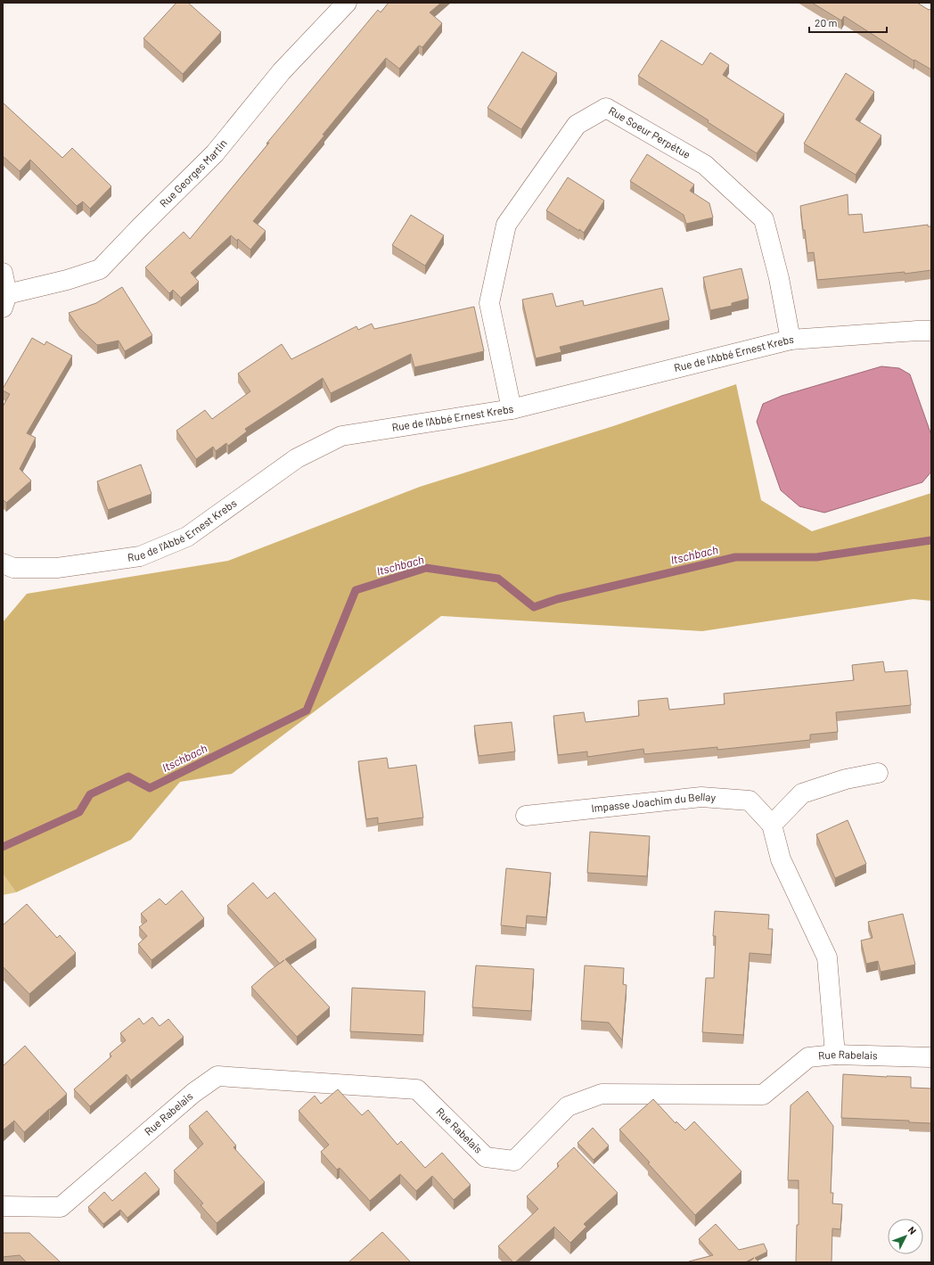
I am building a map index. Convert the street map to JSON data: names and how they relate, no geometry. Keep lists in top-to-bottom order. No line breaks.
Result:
{"streets":{"street":["Rue Soeur Perpétue","Rue Georges Martin","Rue de l'Abbé Ernest Krebs","Impasse Joachim du Bellay","Rue Rabelais"]},"crossings":[["Rue Soeur Perpétue","Rue de l'Abbé Ernest Krebs"],["Impasse Joachim du Bellay","Rue Rabelais"]],"water":["Itschbach"],"scale_bar":"20 m","north":"top right"}
